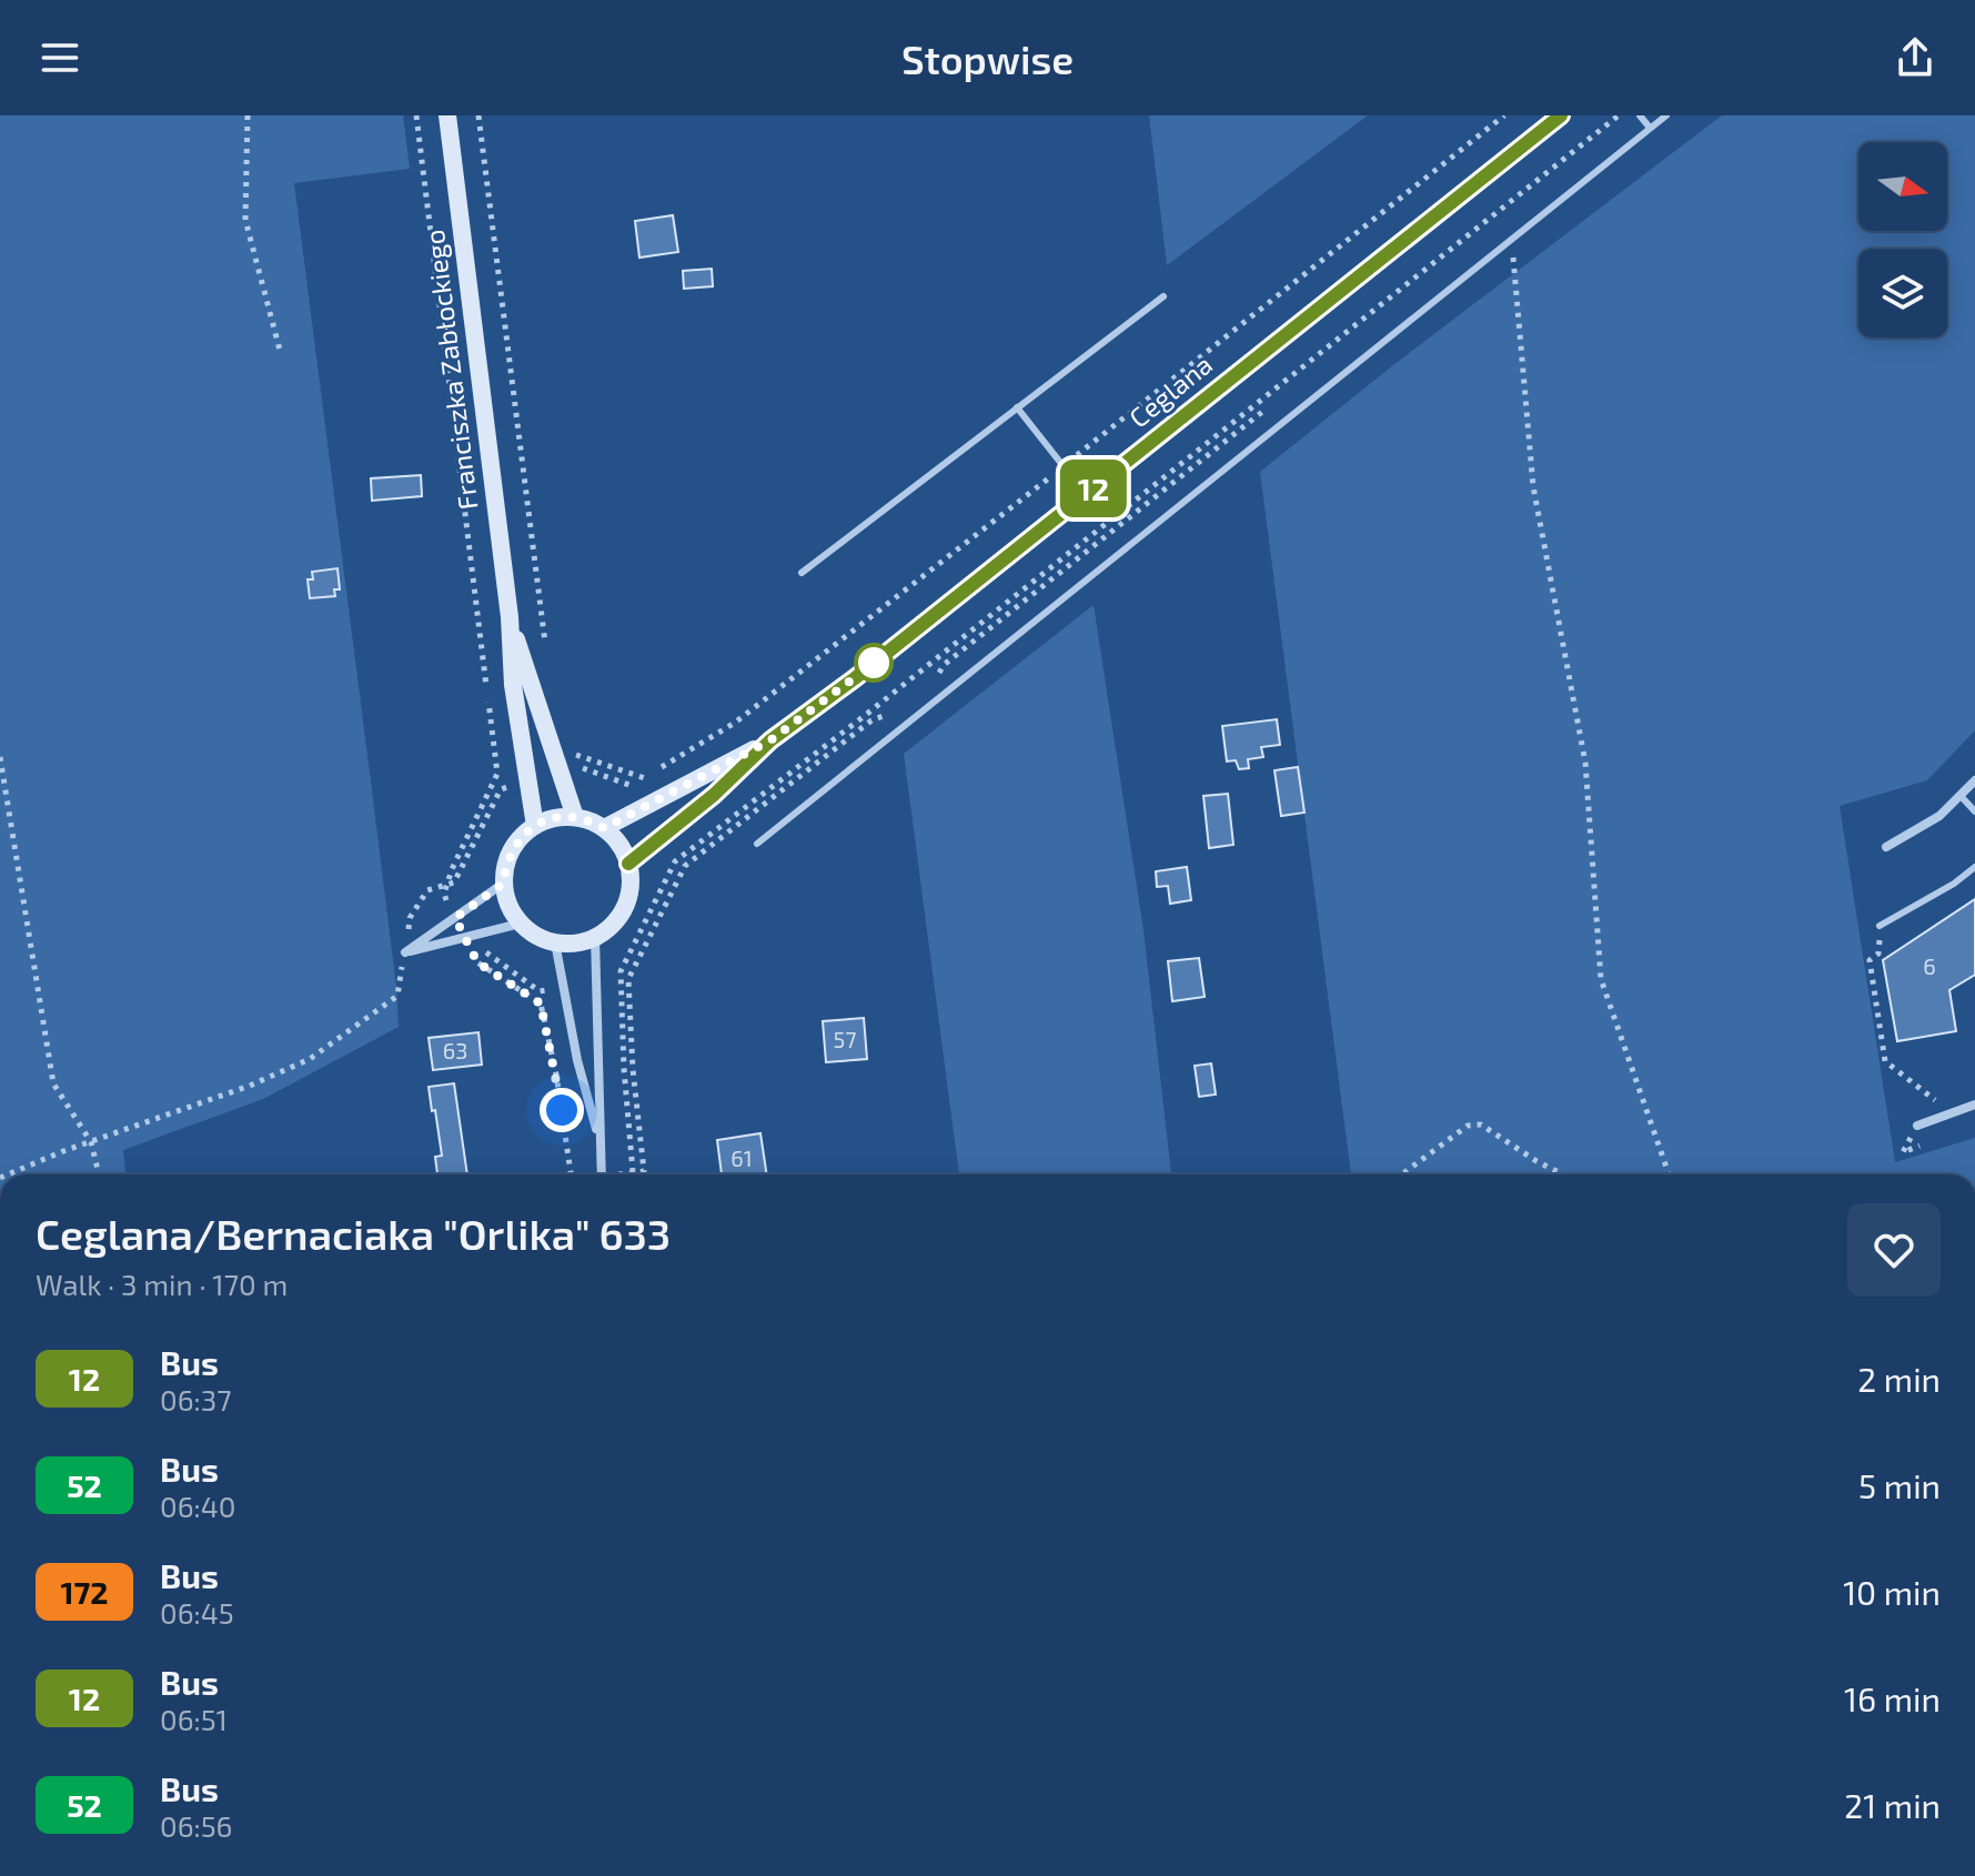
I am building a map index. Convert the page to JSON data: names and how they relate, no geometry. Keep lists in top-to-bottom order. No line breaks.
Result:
{"streets":{"street":["Franciszka Zabłockiego","Ceglana"]},"crossings":[["Franciszka Zabłockiego","Ceglana"]],"lines":["bus line 12"],"house_numbers":["6","57","63","61"],"north":"right","page":{"header":"Stopwise","on_map":"12","heading":["Ceglana/Bernaciaka \"Orlika\" 633","Walk · 3 min · 170 m"],"list":[{"mark":"12","name":"Bus","note":"06:37","value":"2 min"},{"mark":"52","name":"Bus","note":"06:40","value":"5 min"},{"mark":"172","name":"Bus","note":"06:45","value":"10 min"},{"mark":"12","name":"Bus","note":"06:51","value":"16 min"},{"mark":"52","name":"Bus","note":"06:56","value":"21 min"}]}}
